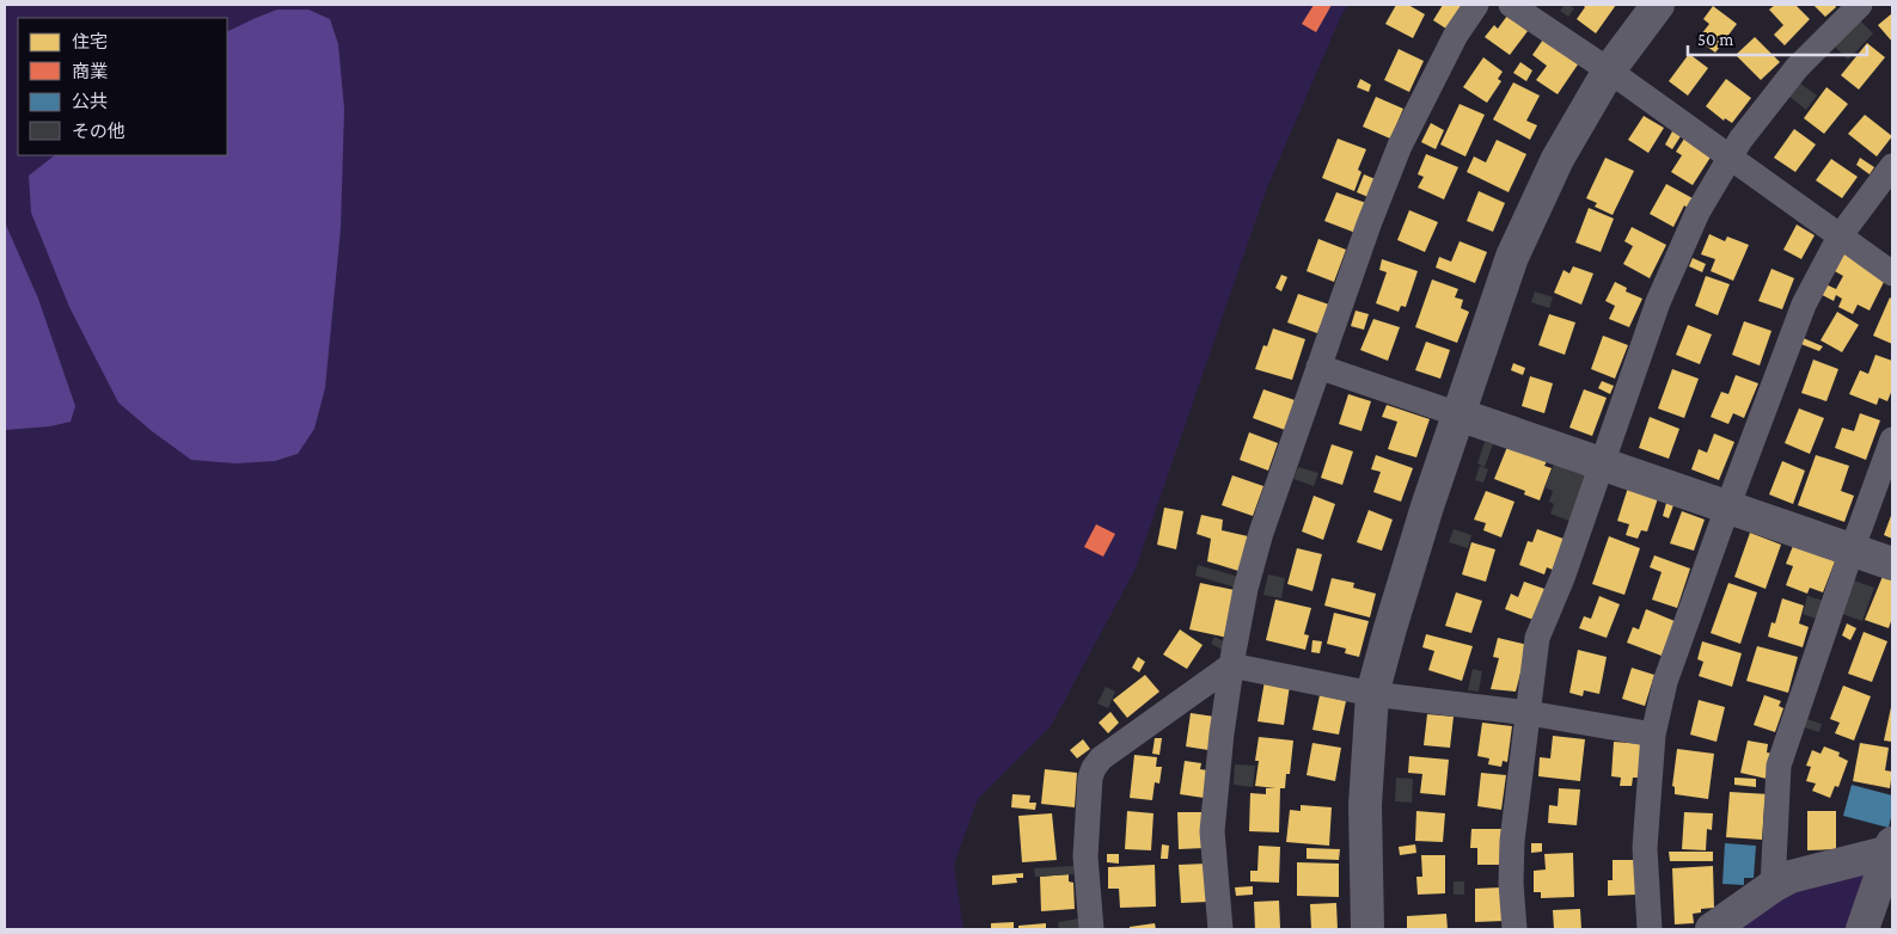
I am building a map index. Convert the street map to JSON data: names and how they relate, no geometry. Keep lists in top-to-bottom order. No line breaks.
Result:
{"legend":["住宅","商業","公共","その他"],"scale_bar":"50 m"}
